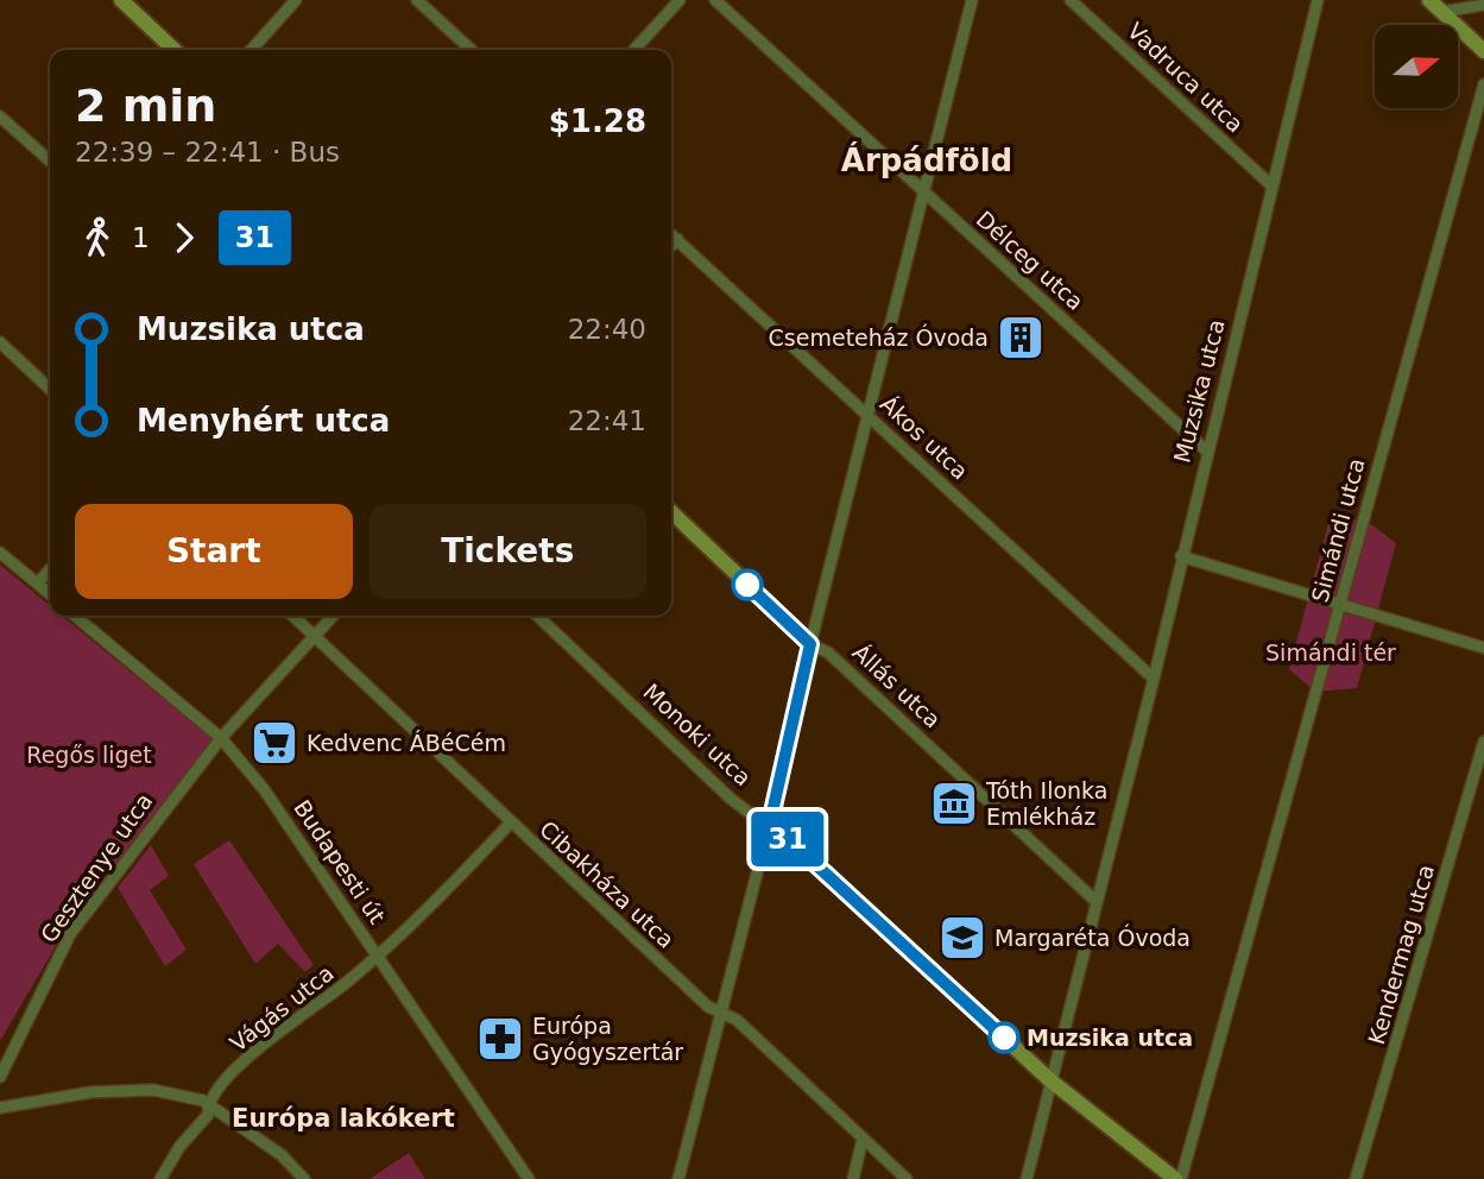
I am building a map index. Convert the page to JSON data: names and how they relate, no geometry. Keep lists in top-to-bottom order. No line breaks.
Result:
{"streets":{"street":["Vadruca utca","Délceg utca","Muzsika utca","Ákos utca","Simándi utca","Állás utca","Monoki utca","Budapesti út","Gesztenye utca","Cibakháza utca","Kendermag utca","Vágás utca"]},"crossings":[["Vadruca utca","Muzsika utca"],["Délceg utca","Muzsika utca"],["Muzsika utca","Ákos utca"],["Muzsika utca","Állás utca"],["Muzsika utca","Monoki utca"],["Simándi utca","Monoki utca"],["Budapesti út","Gesztenye utca"],["Budapesti út","Vágás utca"],["Gesztenye utca","Cibakháza utca"],["Cibakháza utca","Vágás utca"]],"districts":["Árpádföld","Európa lakókert"],"parks":["Simándi tér","Regős liget"],"places":{"building":["Csemeteház Óvoda"],"supermarket":["Kedvenc ÁBéCém"],"museum":["Tóth Ilonka Emlékház"],"school or university":["Margaréta Óvoda"],"other":["Muzsika utca"],"pharmacy":["Európa Gyógyszertár"]},"lines":["bus line 31"],"north":"right","page":{"on_map":"31","heading":["2 min","22:39 – 22:41 · Bus","$1.28"],"legs":["1","31"],"list":[{"name":"Muzsika utca","value":"22:40"},{"name":"Menyhért utca","value":"22:41"}],"buttons":["Start","Tickets"]}}
